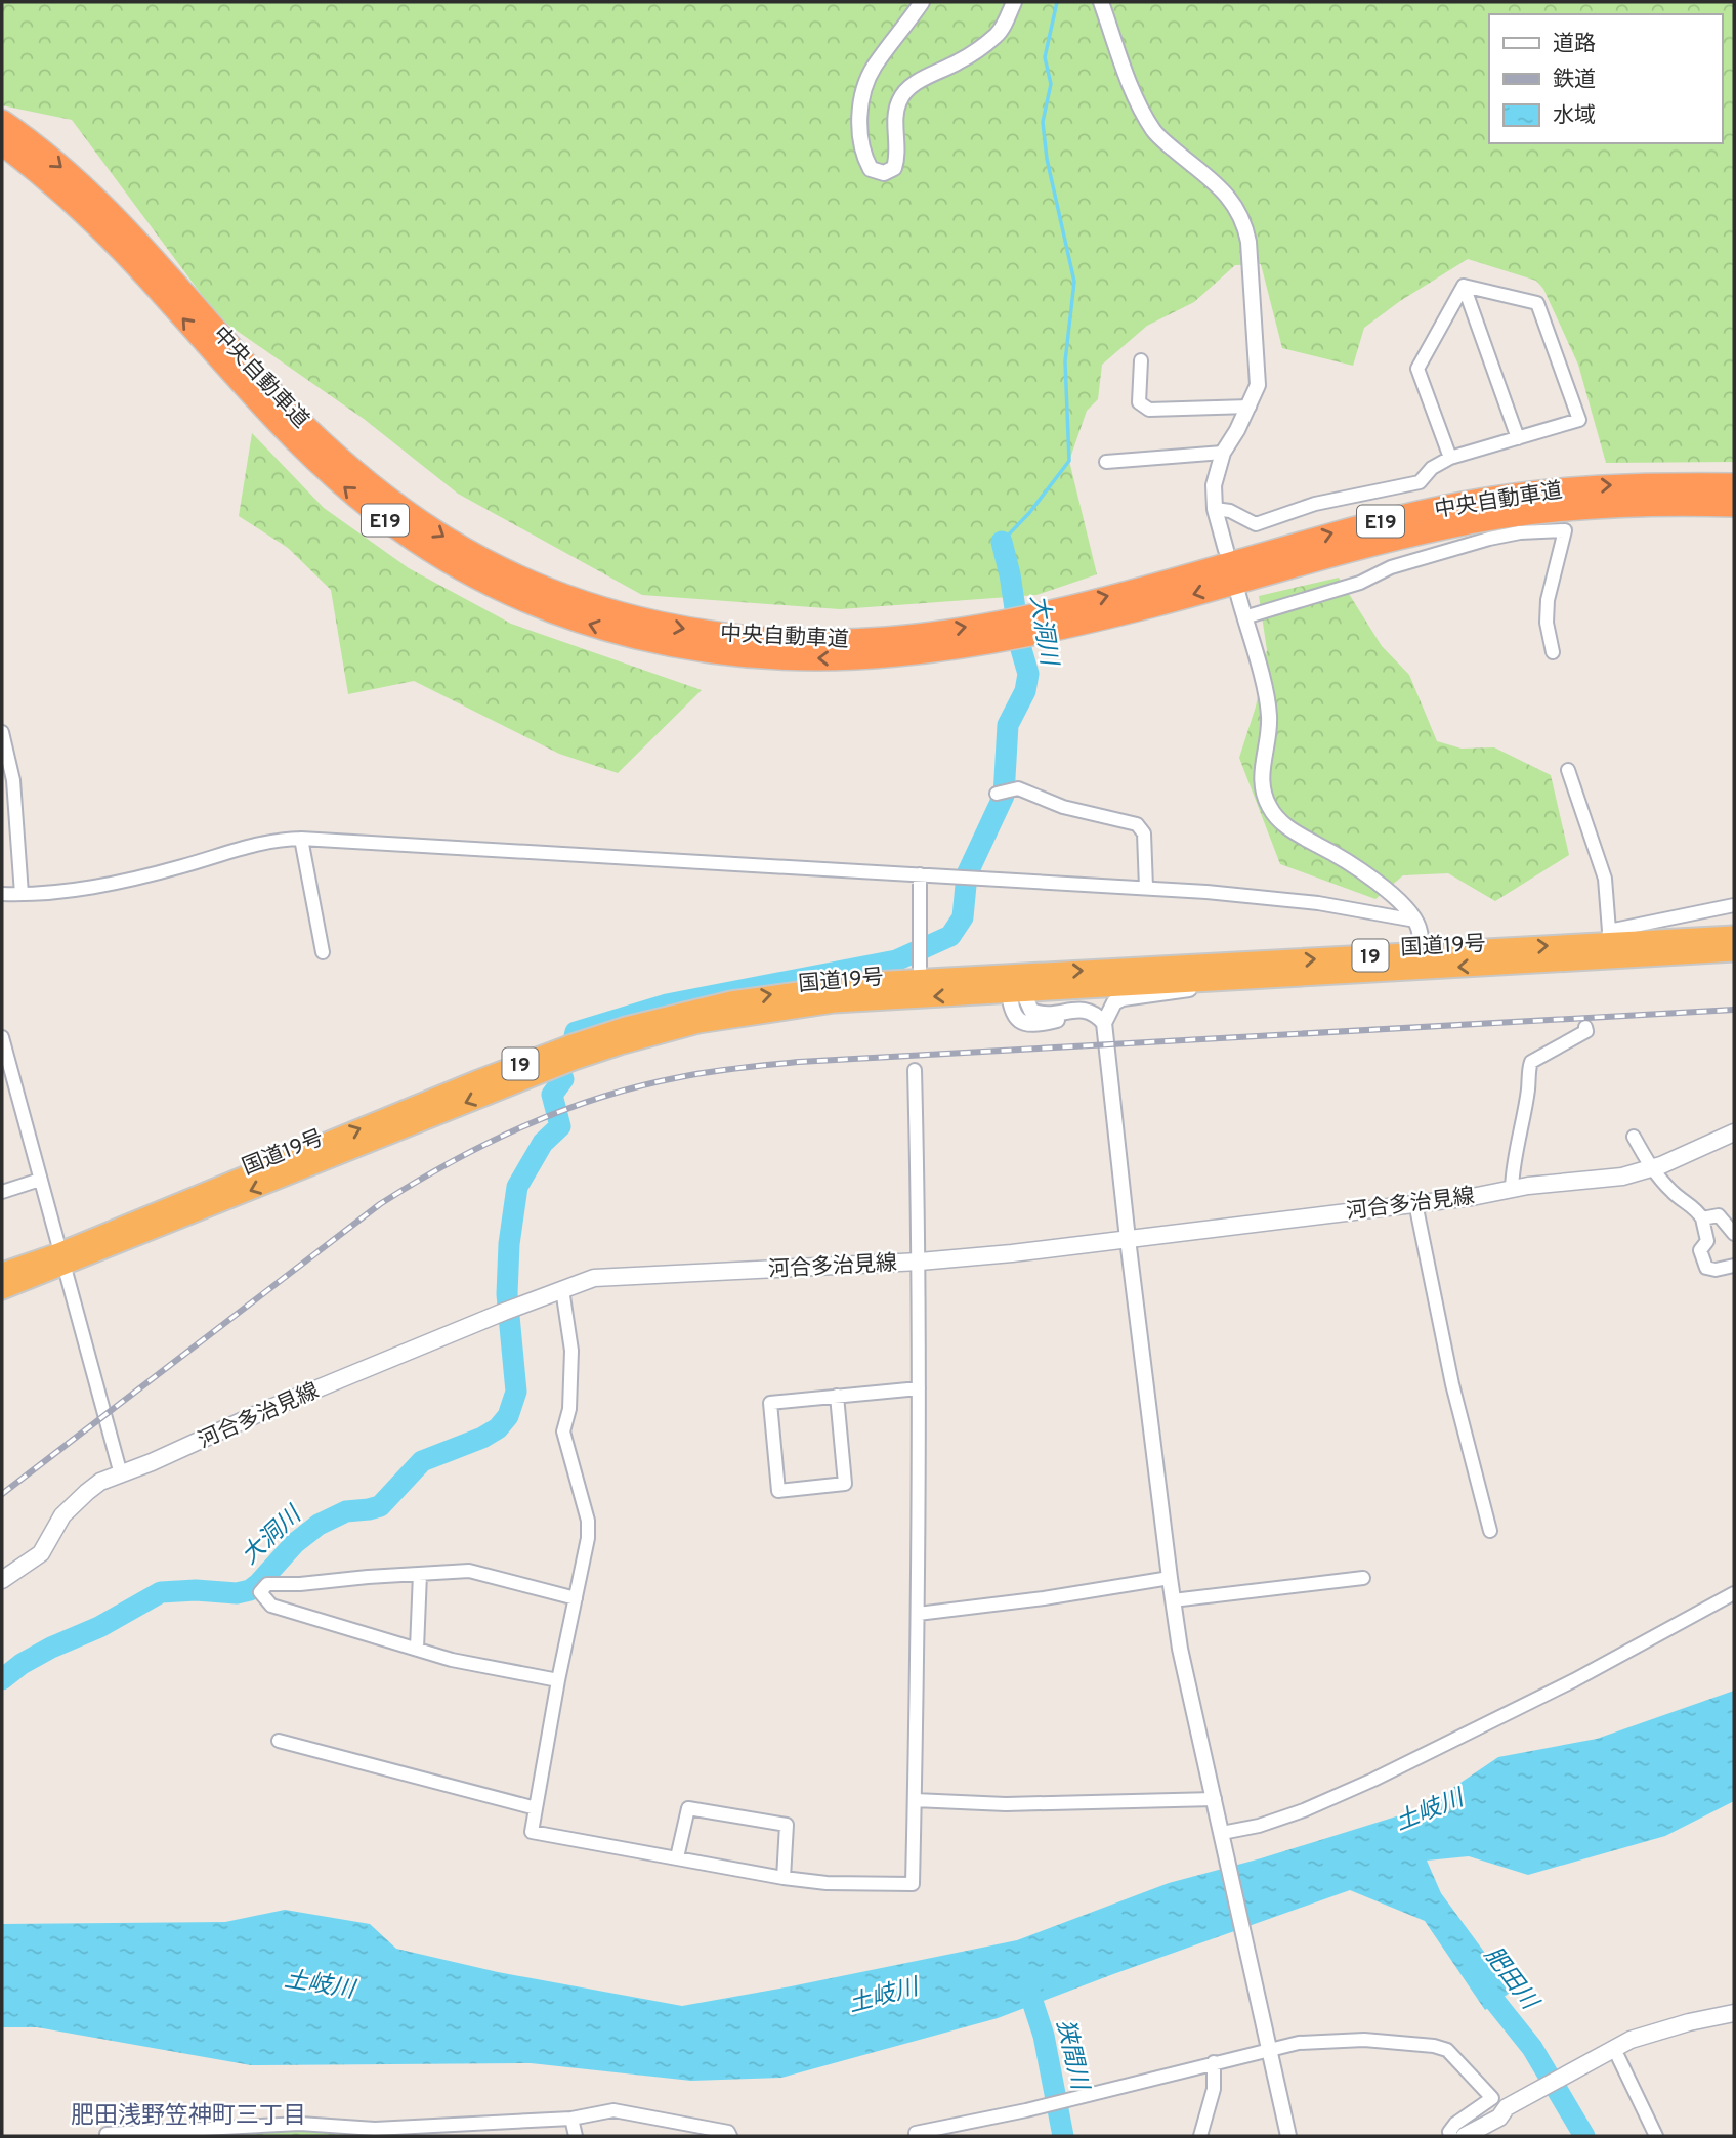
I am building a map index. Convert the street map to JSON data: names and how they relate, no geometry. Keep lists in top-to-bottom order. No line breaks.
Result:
{"streets":{"highway":["中央自動車道","E19","国道19号","19"],"main road":["河合多治見線"]},"districts":["肥田浅野笠神町三丁目"],"water":["大洞川","土岐川","肥田川","狭間川"],"legend":["道路","鉄道","水域"]}
